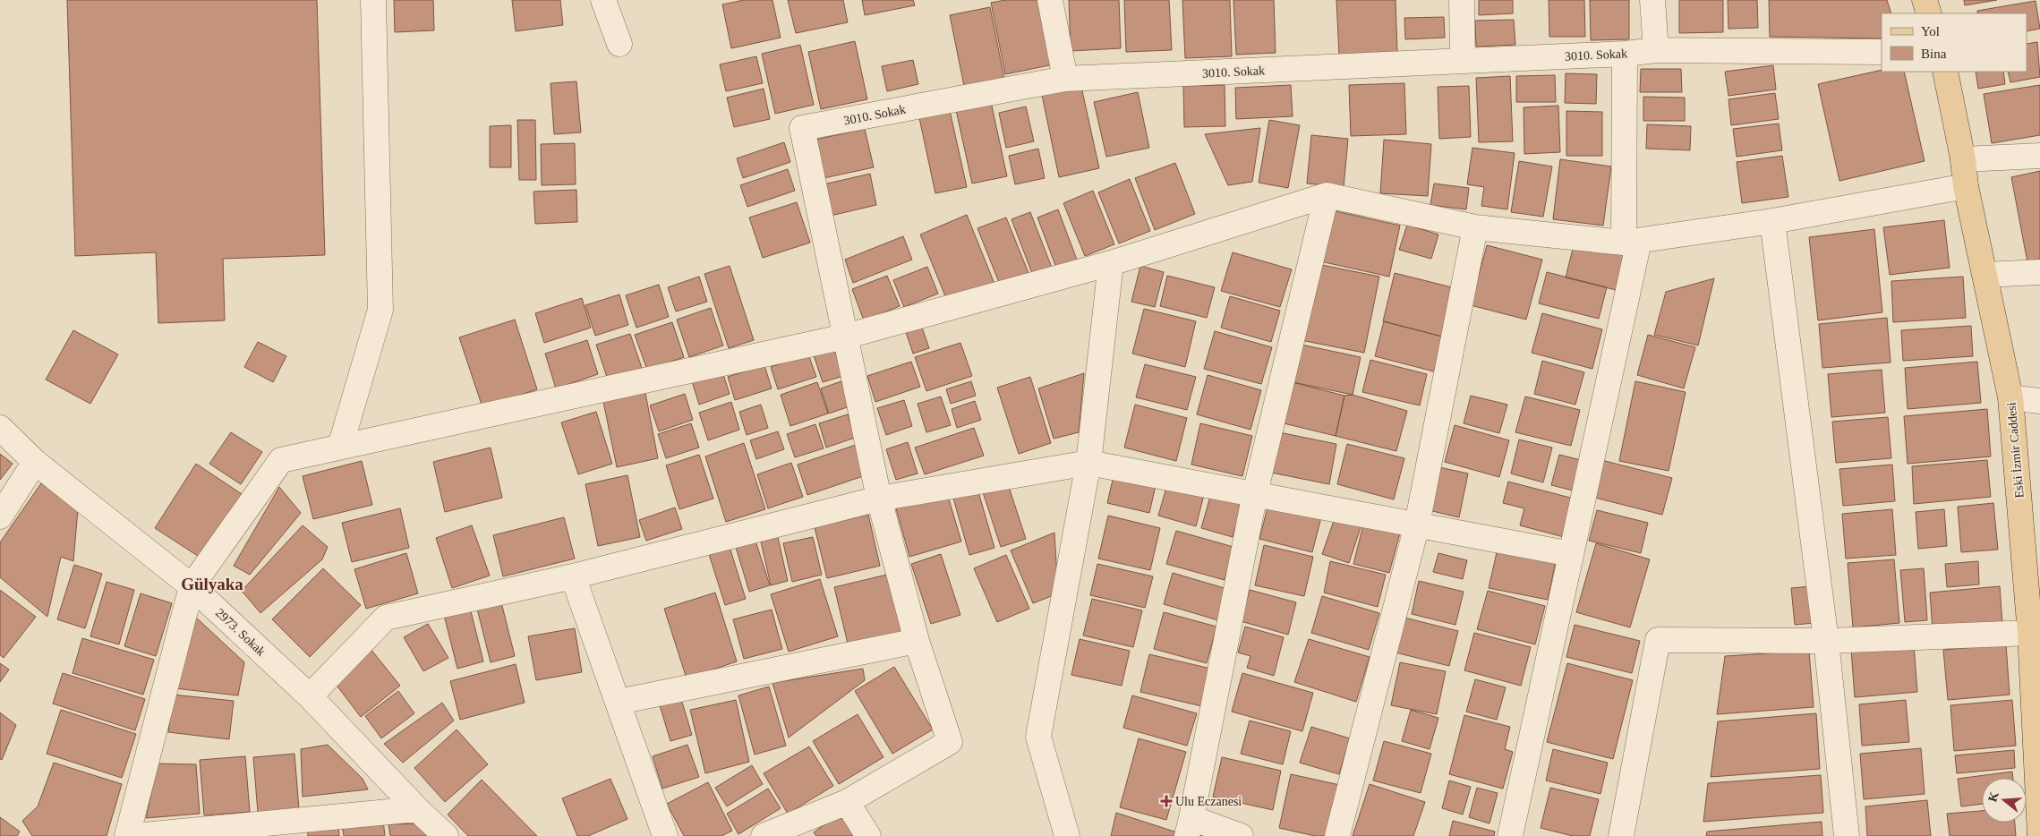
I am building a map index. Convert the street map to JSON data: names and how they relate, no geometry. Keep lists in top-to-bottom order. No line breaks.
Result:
{"streets":{"main road":["Eski İzmir Caddesi"],"street":["3010. Sokak","2973. Sokak"]},"districts":["Gülyaka"],"places":{"health":["Ulu Eczanesi"]},"legend":["Yol","Bina"],"north":"left"}
